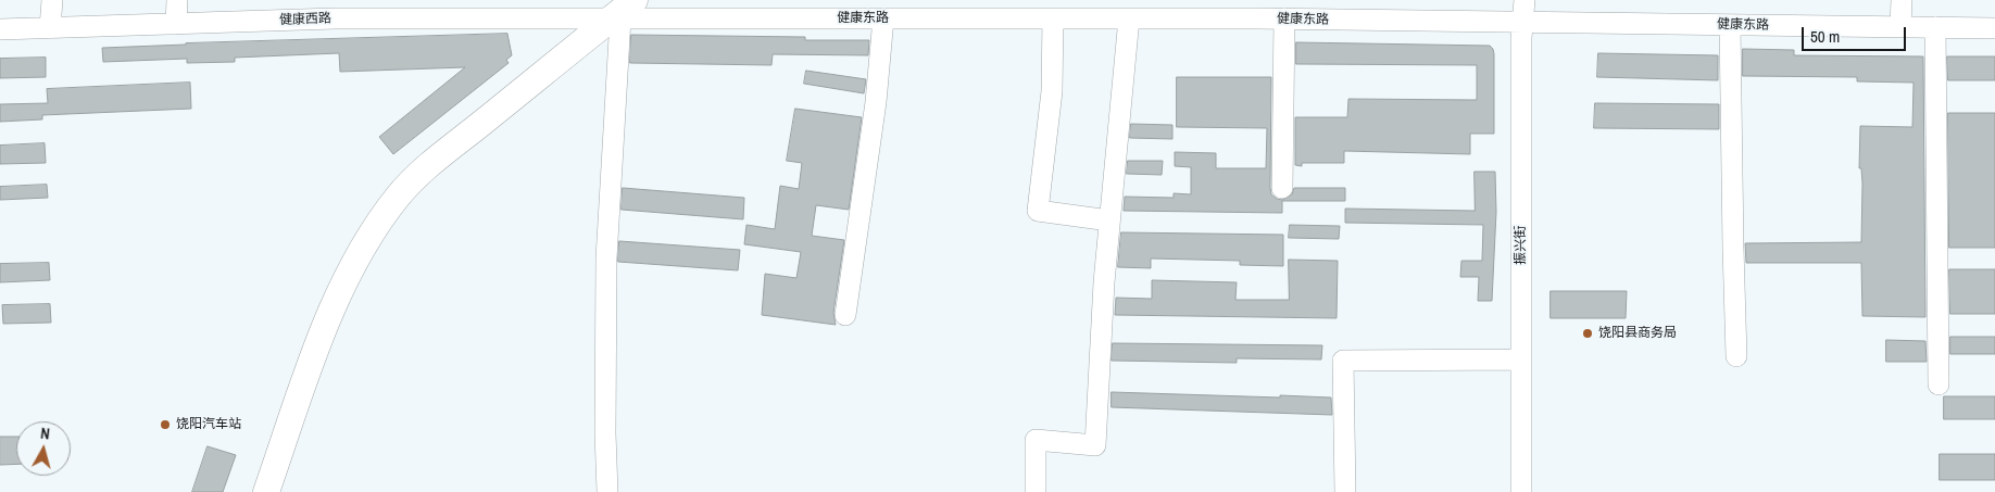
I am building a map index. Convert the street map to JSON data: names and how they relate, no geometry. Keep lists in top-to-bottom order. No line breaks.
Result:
{"streets":{"street":["健康东路","健康西路","振兴街"]},"crossings":[["健康东路","健康西路"],["健康东路","振兴街"]],"places":["饶阳县商务局","饶阳汽车站"],"scale_bar":"50 m","north":"top"}
